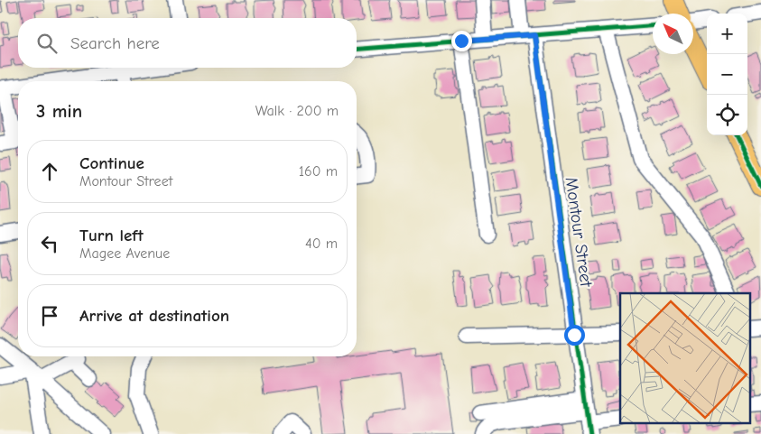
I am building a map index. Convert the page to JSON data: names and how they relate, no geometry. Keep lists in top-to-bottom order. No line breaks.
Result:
{"streets":{"street":["Montour Street"]},"north":"top left","page":{"map_buttons":["+","−"],"search":"Search here","heading":["3 min","Walk · 200 m"],"list":[["Continue","Montour Street","160 m"],["Turn left","Magee Avenue","40 m"],"Arrive at destination"]}}
